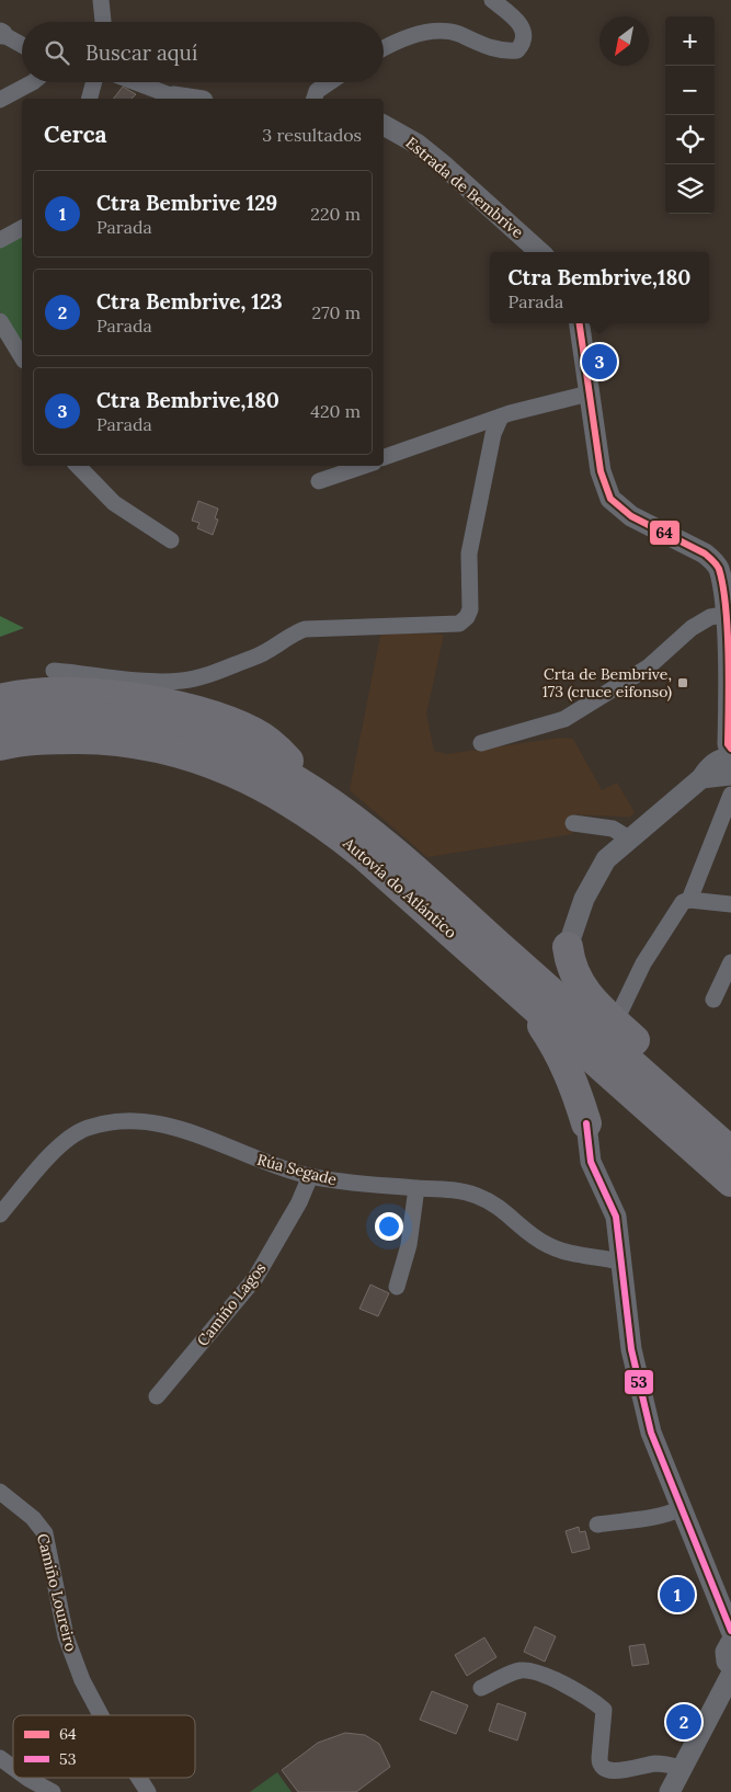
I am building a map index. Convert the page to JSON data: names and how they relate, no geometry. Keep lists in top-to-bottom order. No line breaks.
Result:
{"streets":{"highway":["Autovía do Atlántico"],"street":["Estrada de Bembrive","Rúa Segade","Camiño Lagos","Camiño Loureiro"]},"crossings":[["Rúa Segade","Camiño Lagos"]],"places":{"transit":["Crta de Bembrive, 173 (cruce eifonso)"]},"lines":["transit line 64","transit line 53"],"legend":["64","53"],"north":"bottom left","page":{"map_buttons":["+","−"],"search":"Buscar aquí","heading":["Cerca","3 resultados"],"list":[{"mark":"1","name":"Ctra Bembrive 129","note":"Parada","value":"220 m"},{"mark":"2","name":"Ctra Bembrive, 123","note":"Parada","value":"270 m"},{"mark":"3","name":"Ctra Bembrive,180","note":"Parada","value":"420 m"}],"popup":["Ctra Bembrive,180","Parada"],"pins":["3","1","2"]}}
